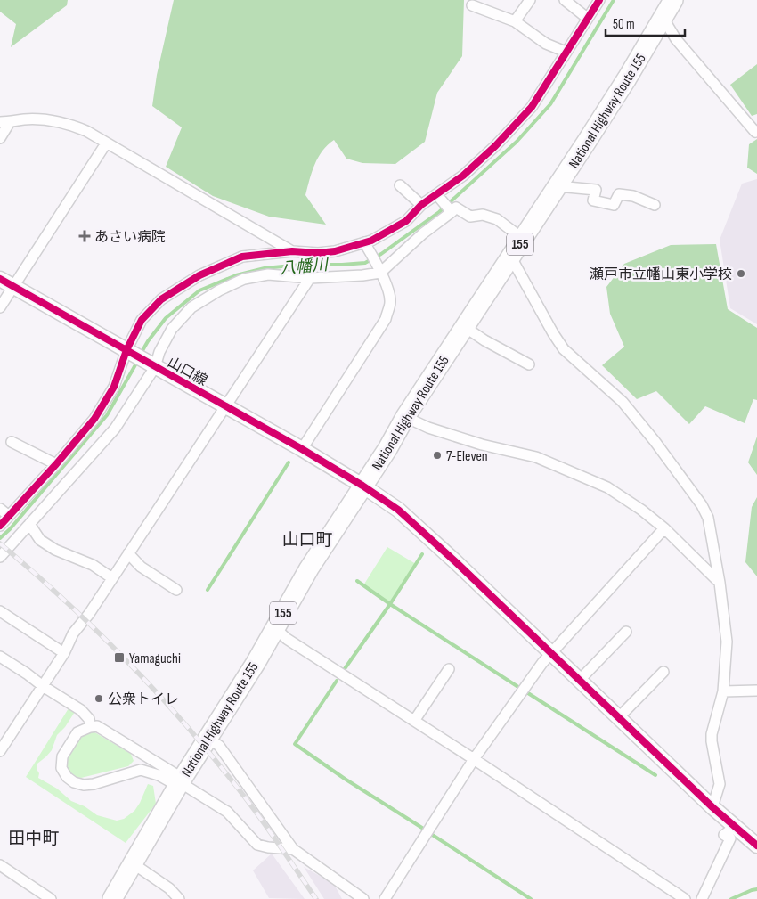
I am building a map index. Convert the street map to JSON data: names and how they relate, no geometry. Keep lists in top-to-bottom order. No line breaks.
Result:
{"streets":{"highway":["National Highway Route 155","155"],"street":["山口線"]},"crossings":[["National Highway Route 155","山口線"]],"districts":["山口町","田中町"],"water":["八幡川"],"places":{"health":["あさい病院"],"other":["瀬戸市立幡山東小学校","7-Eleven","公衆トイレ"],"transit":["Yamaguchi"]},"scale_bar":"50 m"}
